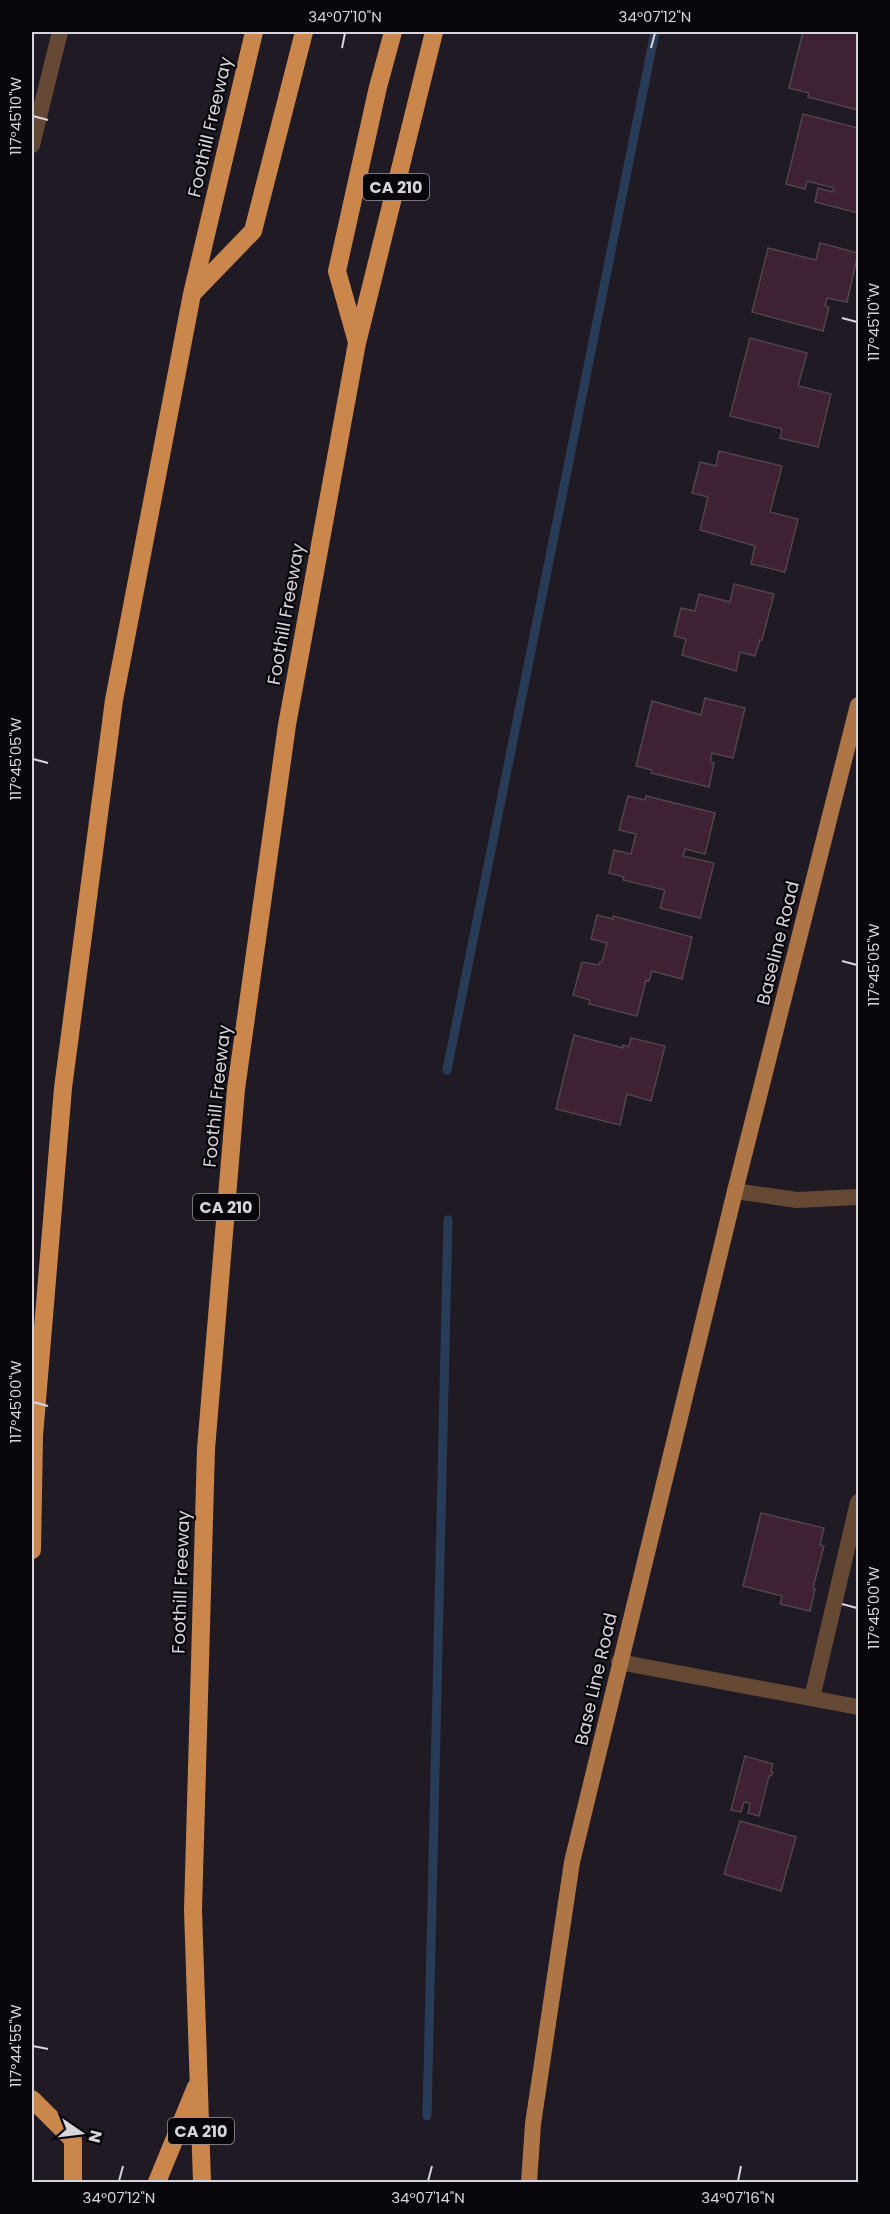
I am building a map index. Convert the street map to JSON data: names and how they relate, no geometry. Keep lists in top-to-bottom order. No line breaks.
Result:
{"streets":{"highway":["Foothill Freeway","CA 210"],"main road":["Baseline Road","Base Line Road"]},"crossings":[["Baseline Road","Base Line Road"]],"north":"right","coordinates":["34°07'10\"N","34°07'12\"N","117°45'10\"W","117°45'05\"W","117°45'00\"W","117°44'55\"W","34°07'14\"N","34°07'16\"N"]}
